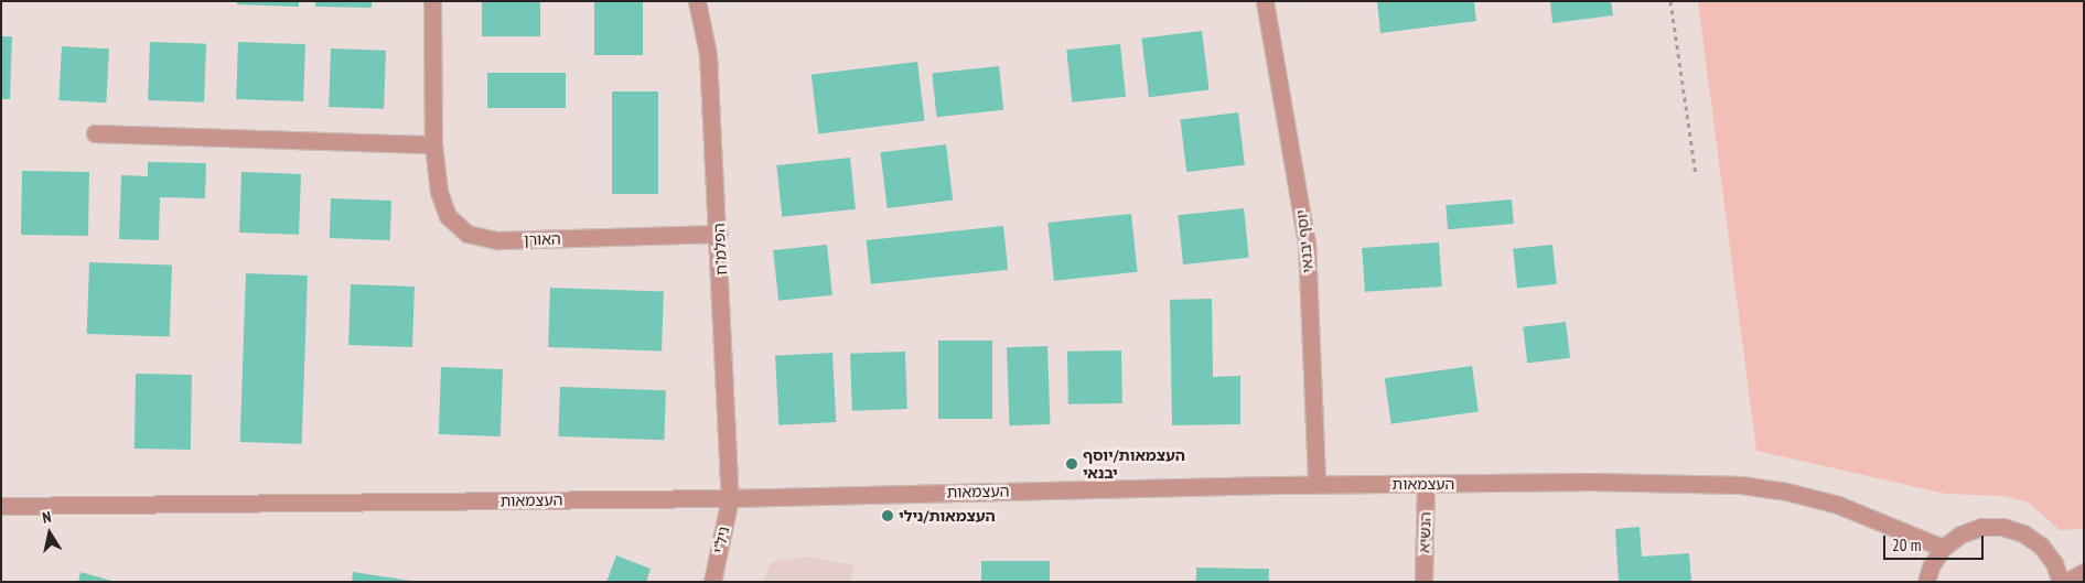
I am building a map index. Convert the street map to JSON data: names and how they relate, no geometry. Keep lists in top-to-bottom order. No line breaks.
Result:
{"streets":{"street":["האורן","יוסף יבנאי","הפלמ\"ח","העצמאות","הנשיא","ניל\"י"]},"crossings":[["האורן","הפלמ\"ח"],["יוסף יבנאי","העצמאות"],["הפלמ\"ח","העצמאות"],["הפלמ\"ח","ניל\"י"],["העצמאות","הנשיא"],["העצמאות","ניל\"י"]],"places":["העצמאות/יוסף יבנאי","העצמאות/נילי"],"scale_bar":"20 m","north":"top"}
